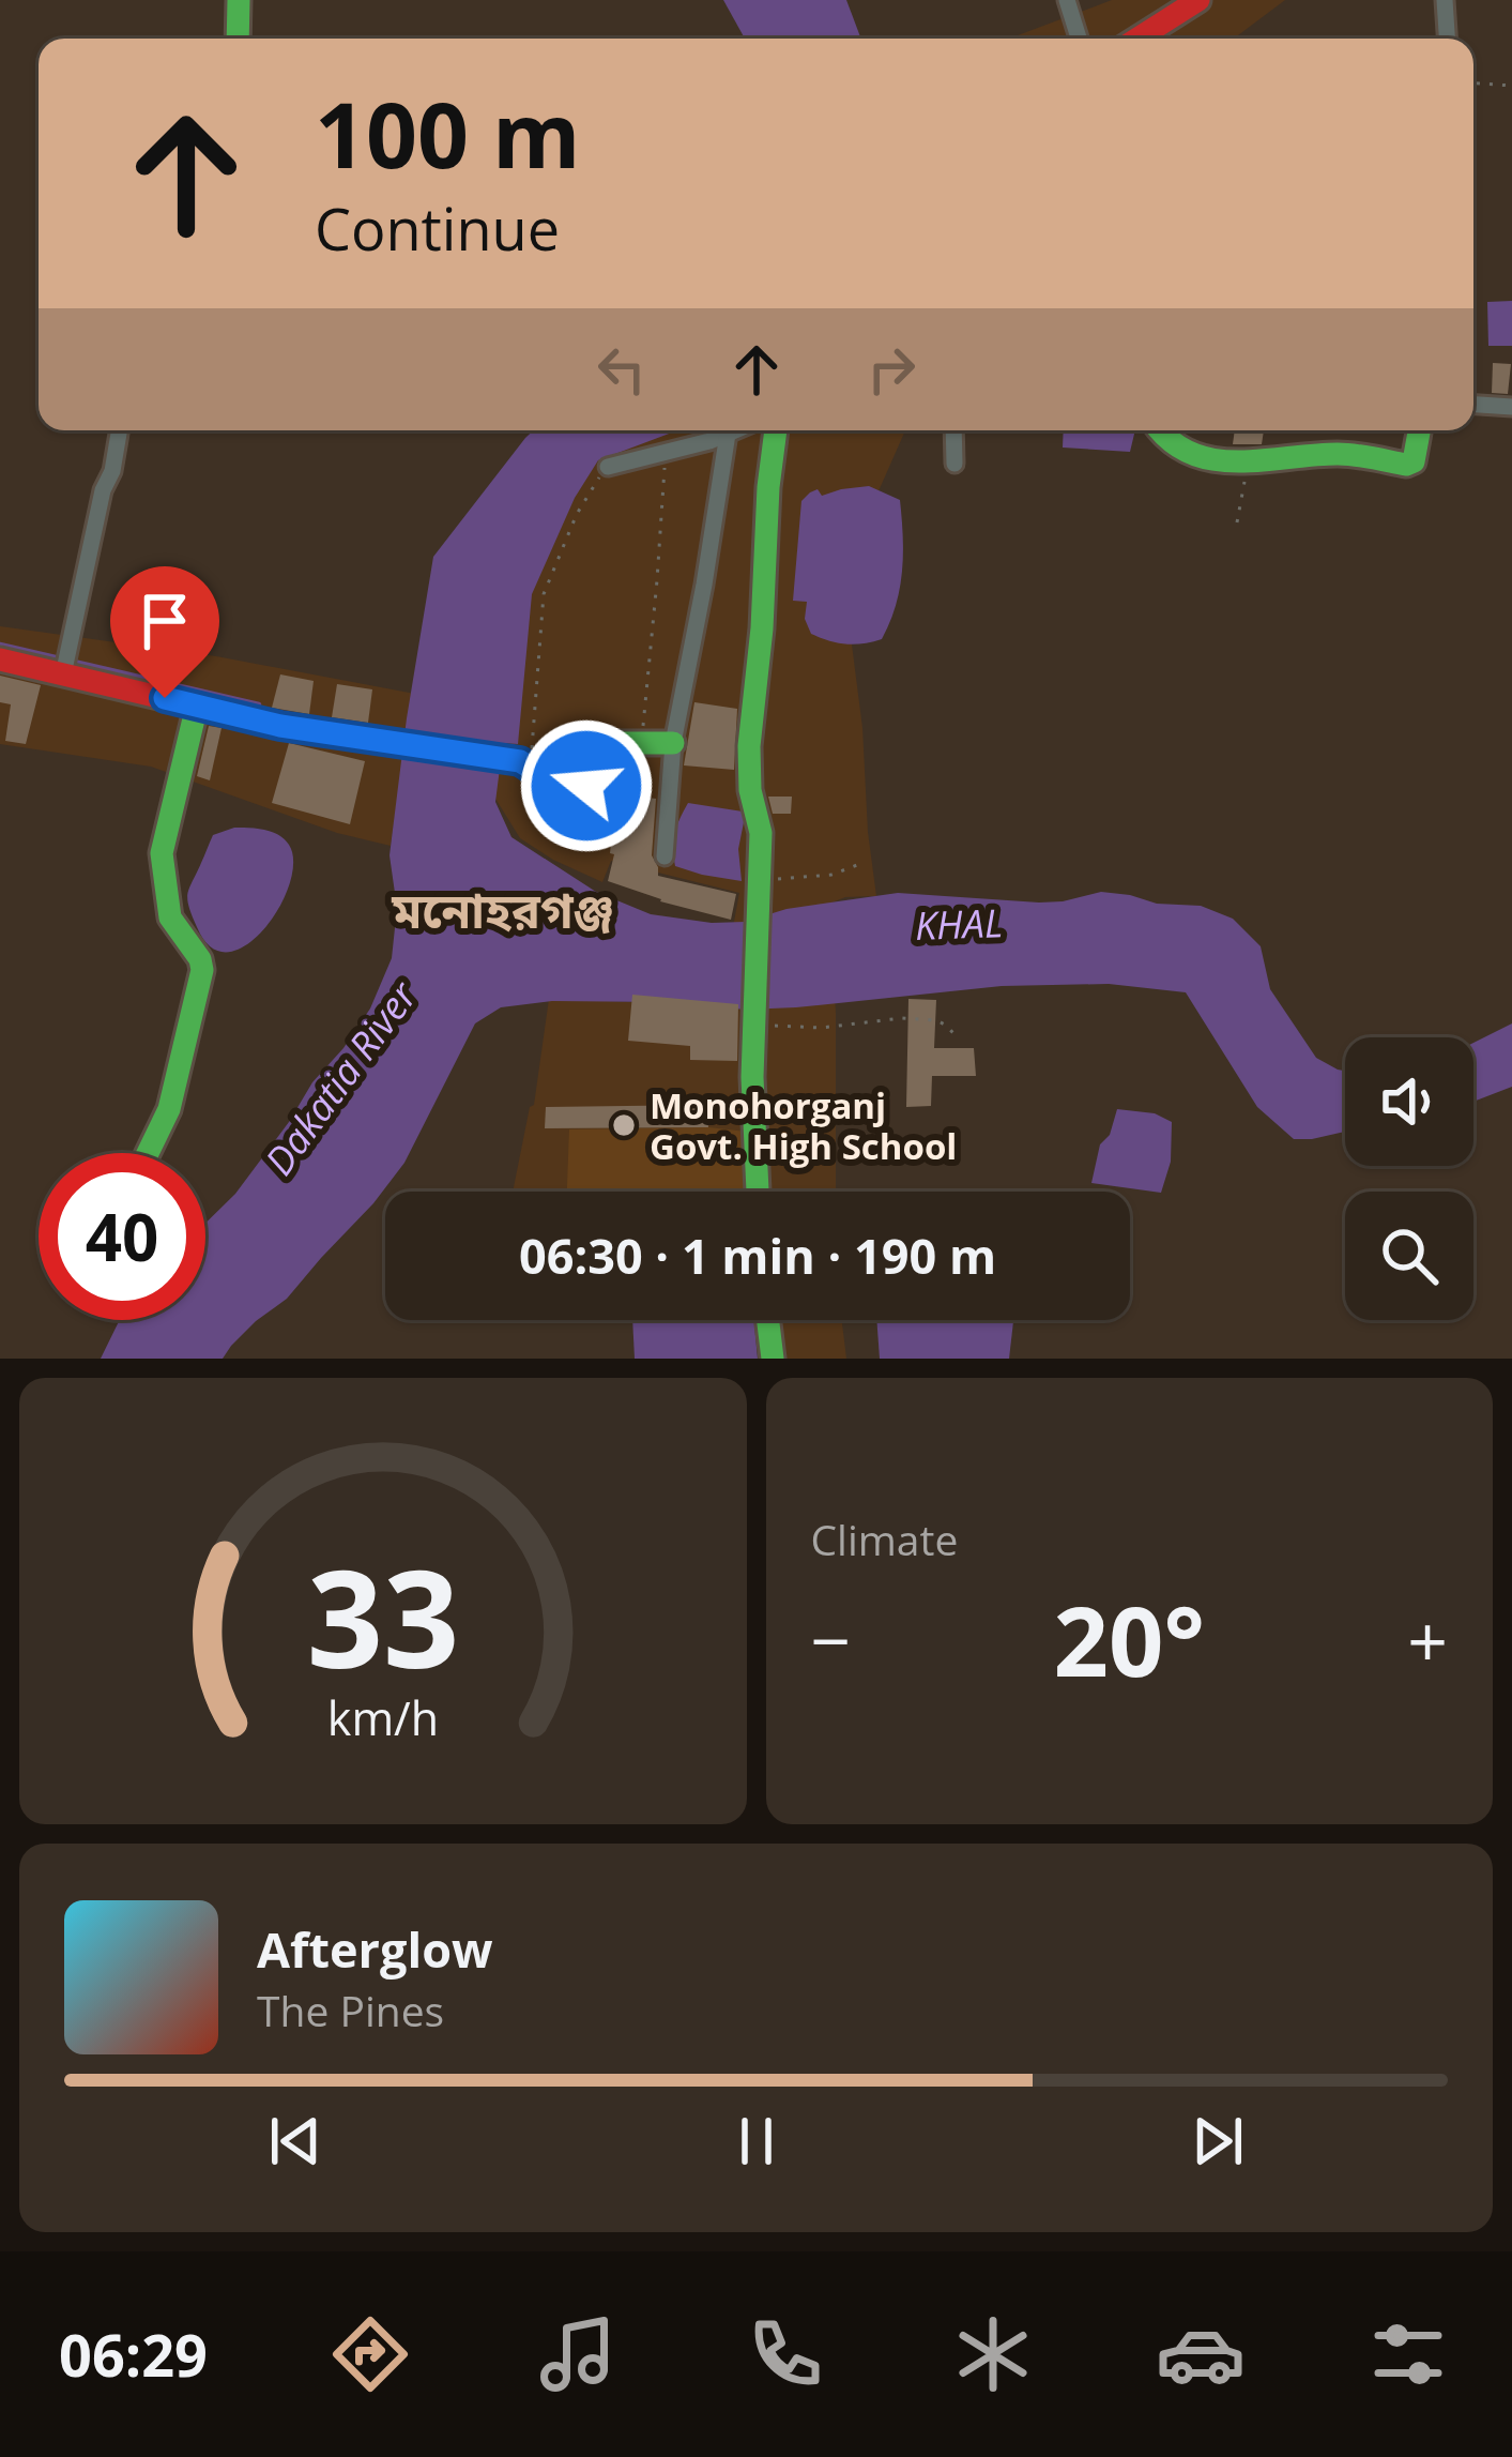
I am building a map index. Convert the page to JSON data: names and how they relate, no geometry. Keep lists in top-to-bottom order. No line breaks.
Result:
{"districts":["মনোহরগঞ্জ"],"water":["KHAL","Dakatia River"],"places":["Monohorganj Govt. High School"],"page":{"turn":["100 m","Continue"],"limit":"40","trip":"06:30 · 1 min · 190 m","tile":"Climate","heat":["−","20°","+"],"song":["Afterglow","The Pines"],"tabs":"06:29","gauge":["33","km/h"]}}
